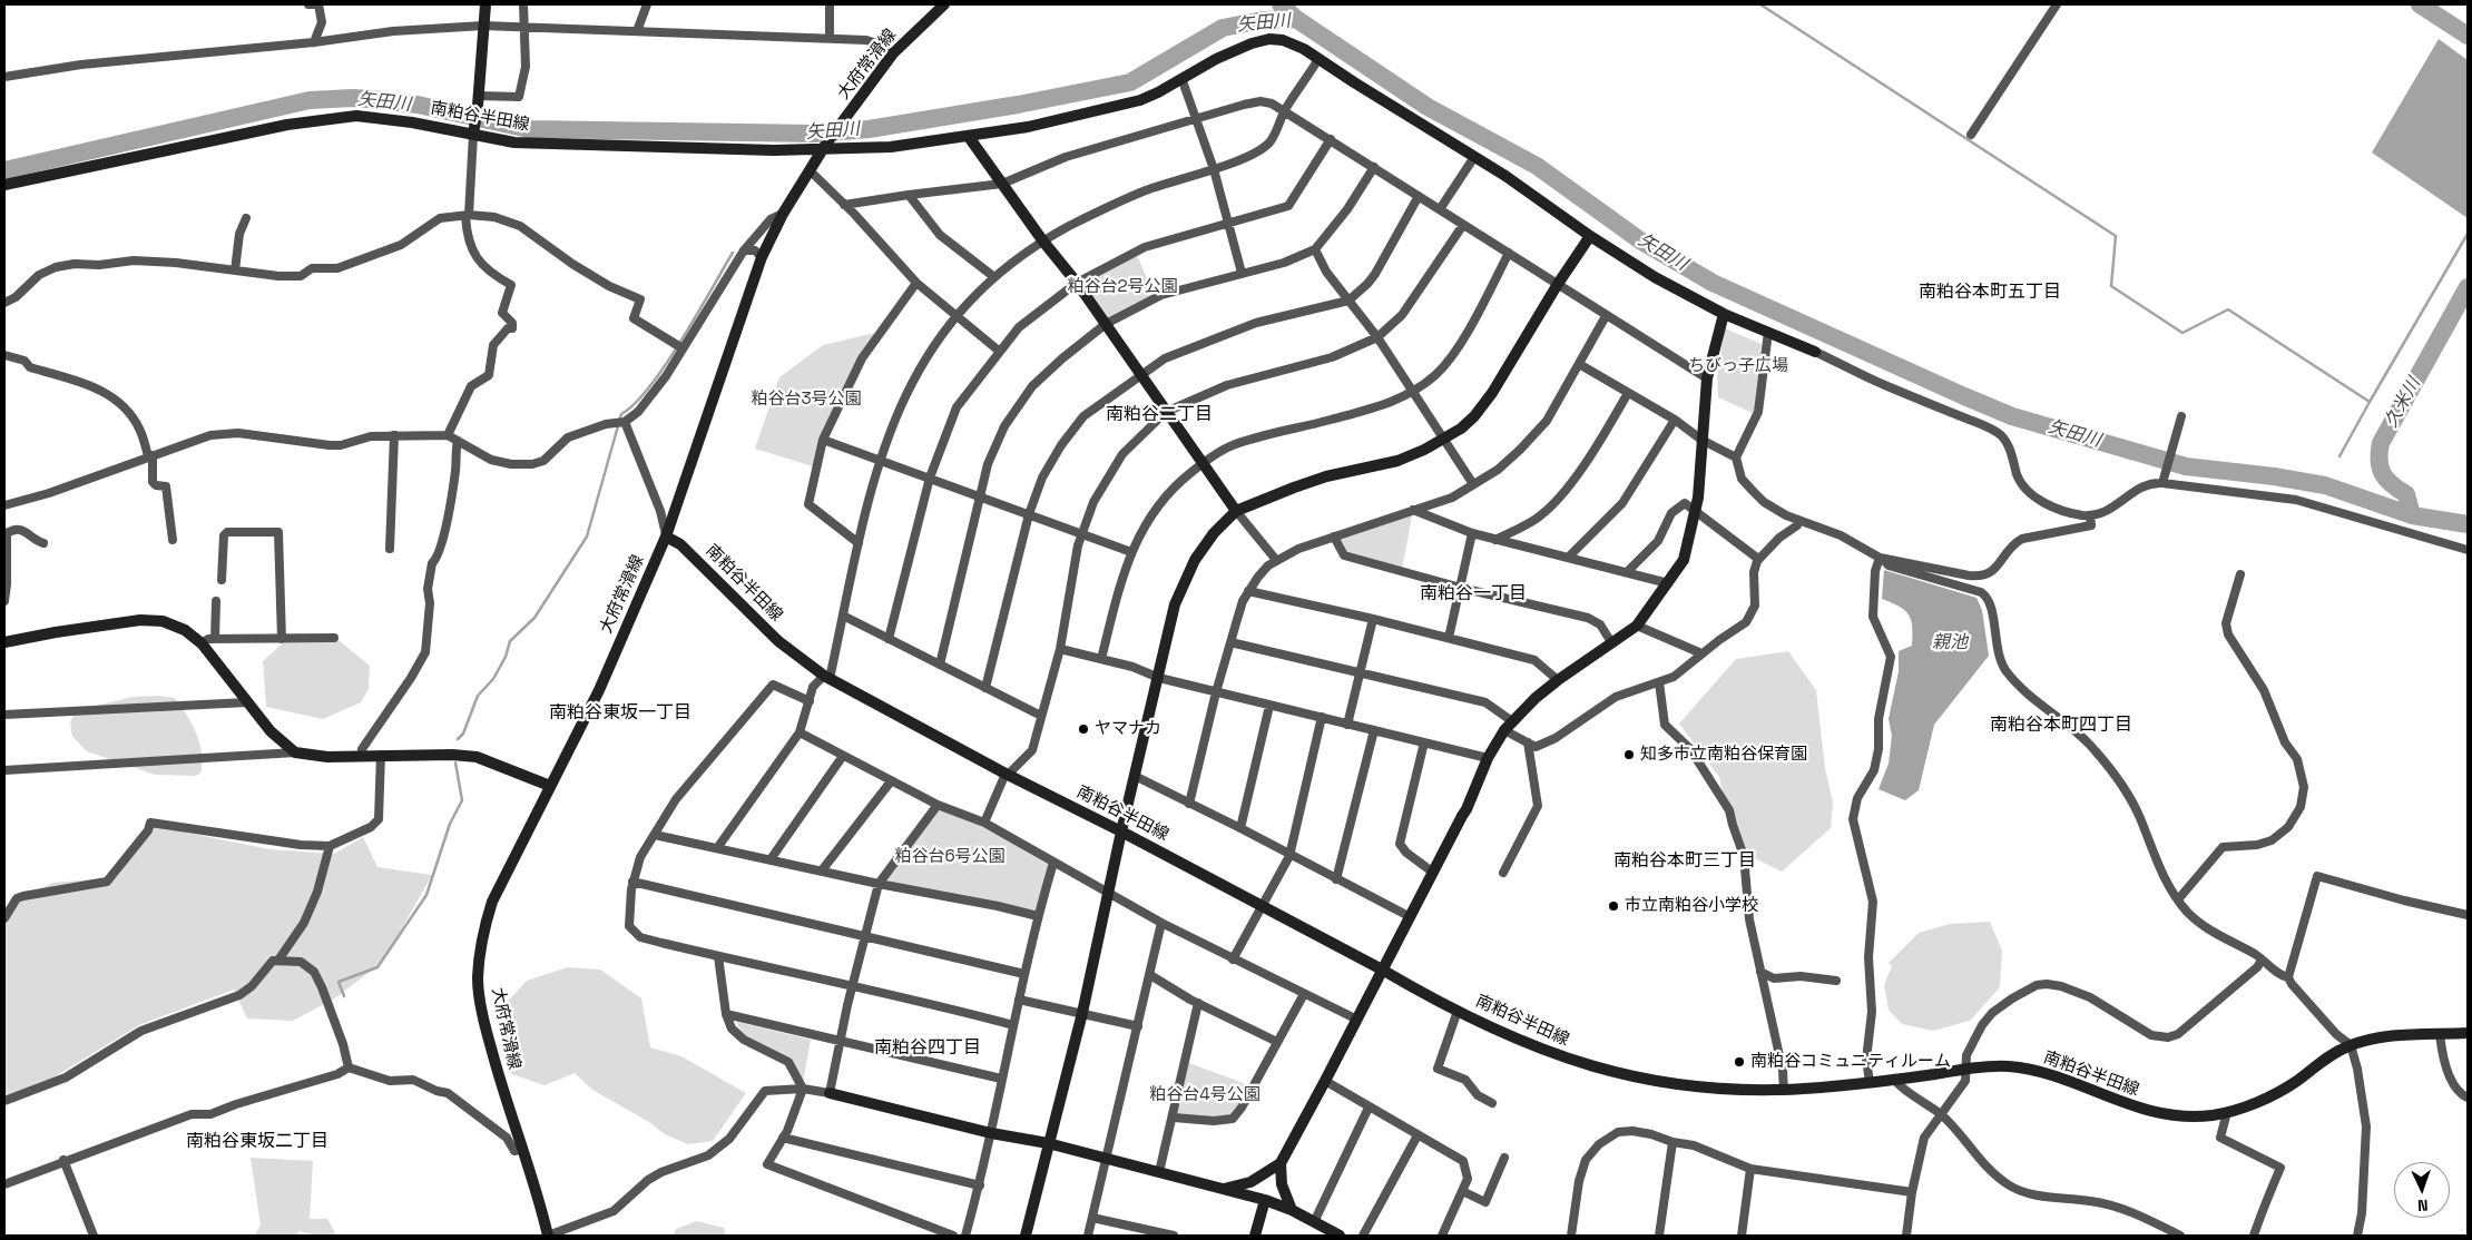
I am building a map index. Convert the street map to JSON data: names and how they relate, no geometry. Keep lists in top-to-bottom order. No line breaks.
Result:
{"streets":{"street":["大府常滑線","南粕谷半田線"]},"crossings":[["大府常滑線","南粕谷半田線"]],"districts":["南粕谷本町五丁目","南粕谷二丁目","南粕谷一丁目","南粕谷東坂一丁目","南粕谷本町四丁目","南粕谷本町三丁目","南粕谷四丁目","南粕谷東坂二丁目"],"water":["矢田川","久米川","親池"],"parks":["粕谷台2号公園","ちびっ子広場","粕谷台3号公園","粕谷台6号公園","粕谷台4号公園"],"places":["ヤマナカ","知多市立南粕谷保育園","市立南粕谷小学校","南粕谷コミュニティルーム"],"north":"bottom"}
